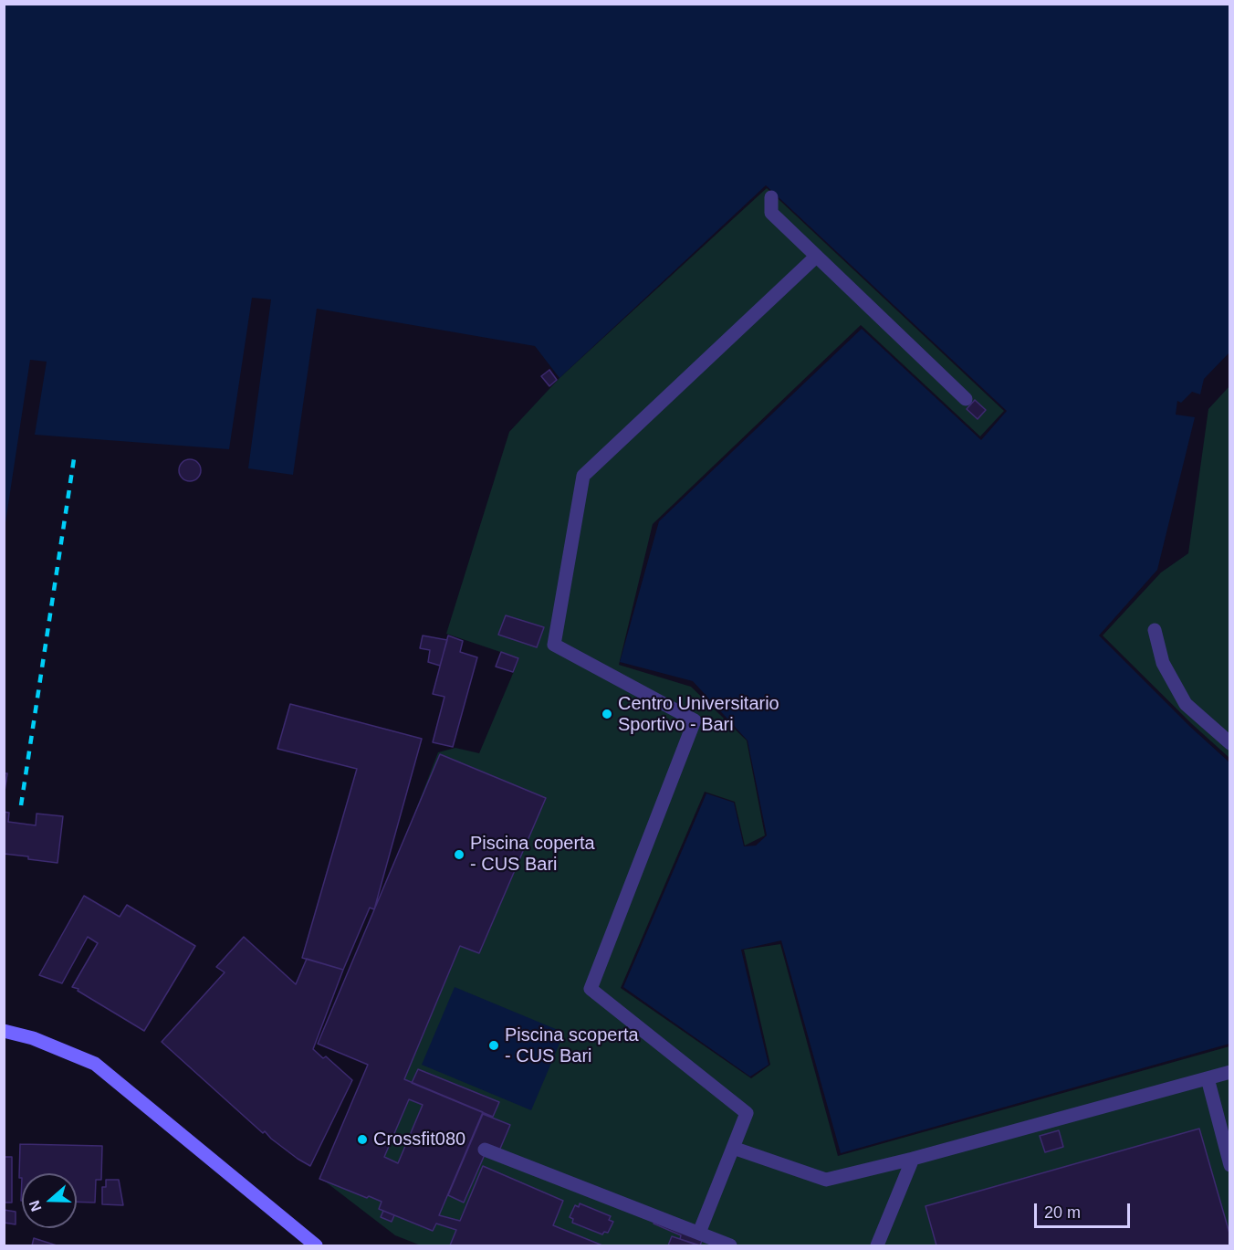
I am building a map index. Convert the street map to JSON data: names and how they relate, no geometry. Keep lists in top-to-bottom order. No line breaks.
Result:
{"places":["Centro Universitario Sportivo - Bari","Piscina coperta - CUS Bari","Piscina scoperta - CUS Bari","Crossfit080"],"scale_bar":"20 m","north":"left"}
